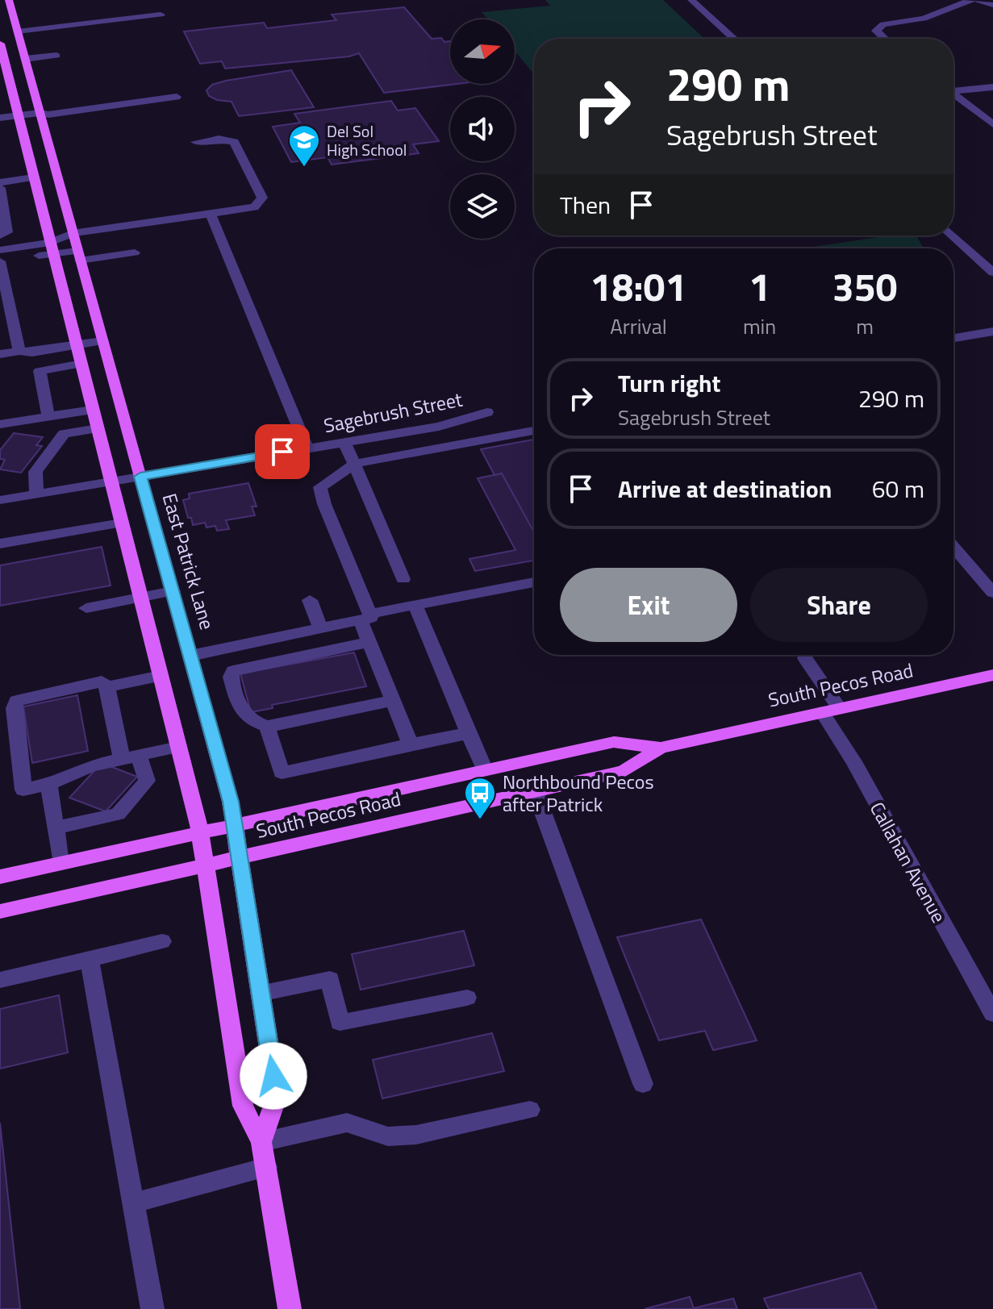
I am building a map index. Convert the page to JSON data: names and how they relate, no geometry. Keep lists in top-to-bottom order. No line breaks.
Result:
{"streets":{"main road":["East Patrick Lane","South Pecos Road"],"street":["Sagebrush Street","Callahan Avenue"]},"crossings":[["Sagebrush Street","East Patrick Lane"],["East Patrick Lane","South Pecos Road"],["South Pecos Road","Callahan Avenue"]],"places":{"school or university":["Del Sol High School"],"bus stop":["Northbound Pecos after Patrick"]},"north":"right","page":{"turn":["290 m","Sagebrush Street"],"then":"Then","eta":["18:01","Arrival","1","min","350","m"],"list":[{"name":"Turn right","note":"Sagebrush Street","value":"290 m"},{"name":"Arrive at destination","value":"60 m"}],"buttons":["Exit","Share"]}}
